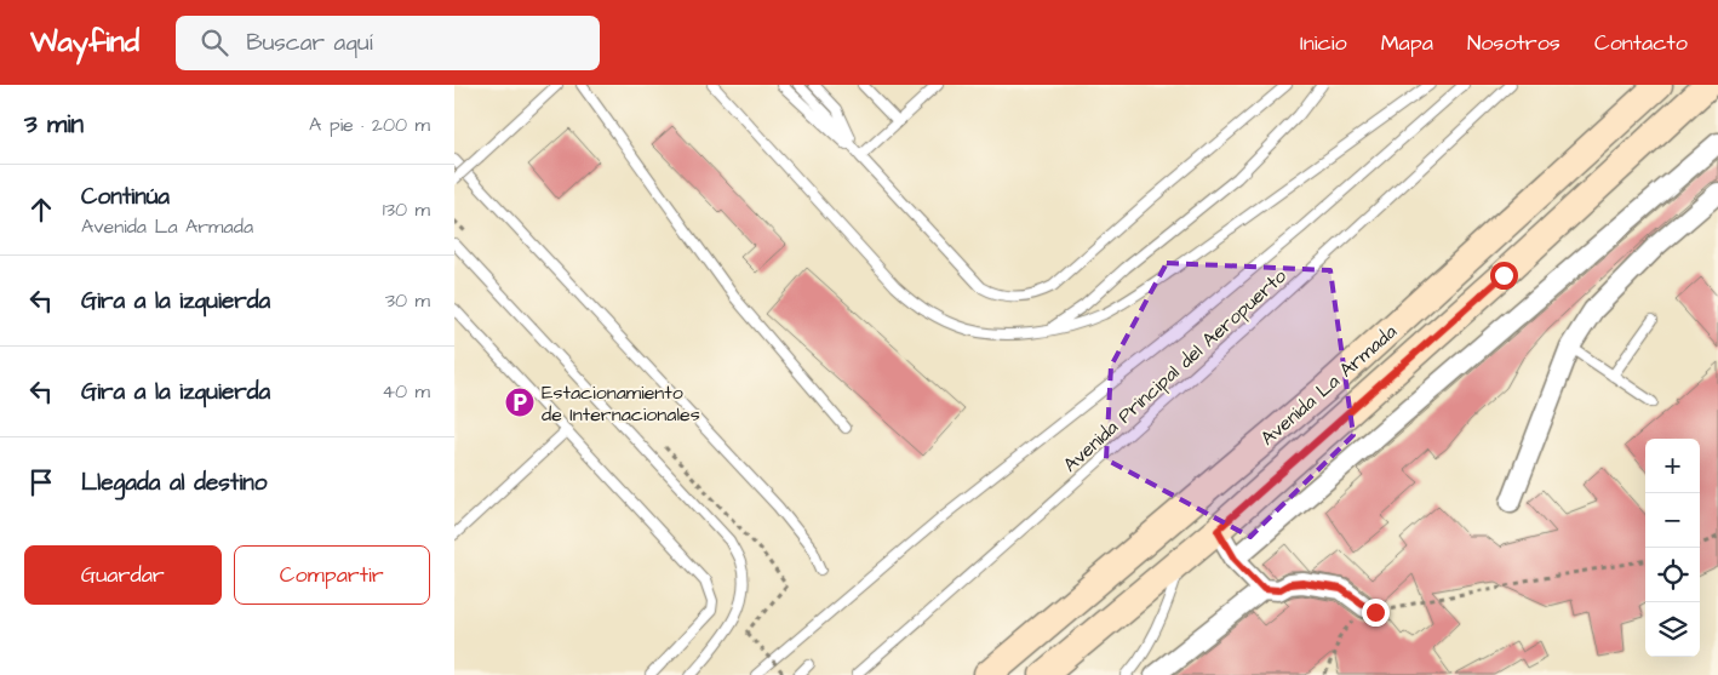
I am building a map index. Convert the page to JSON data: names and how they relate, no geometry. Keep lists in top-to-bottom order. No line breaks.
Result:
{"streets":{"main road":["Avenida La Armada"],"lane":["Avenida Principal del Aeropuerto"]},"places":{"parking":["Estacionamiento de Internacionales"]},"page":{"header":"Wayfind","search":"Buscar aquí","nav":["Inicio","Mapa","Nosotros","Contacto"],"heading":["3 min","A pie · 200 m"],"list":[["Continúa","Avenida La Armada","130 m"],["Gira a la izquierda","30 m"],["Gira a la izquierda","40 m"],"Llegada al destino"],"map_buttons":["+","−"],"buttons":["Guardar","Compartir"]}}
